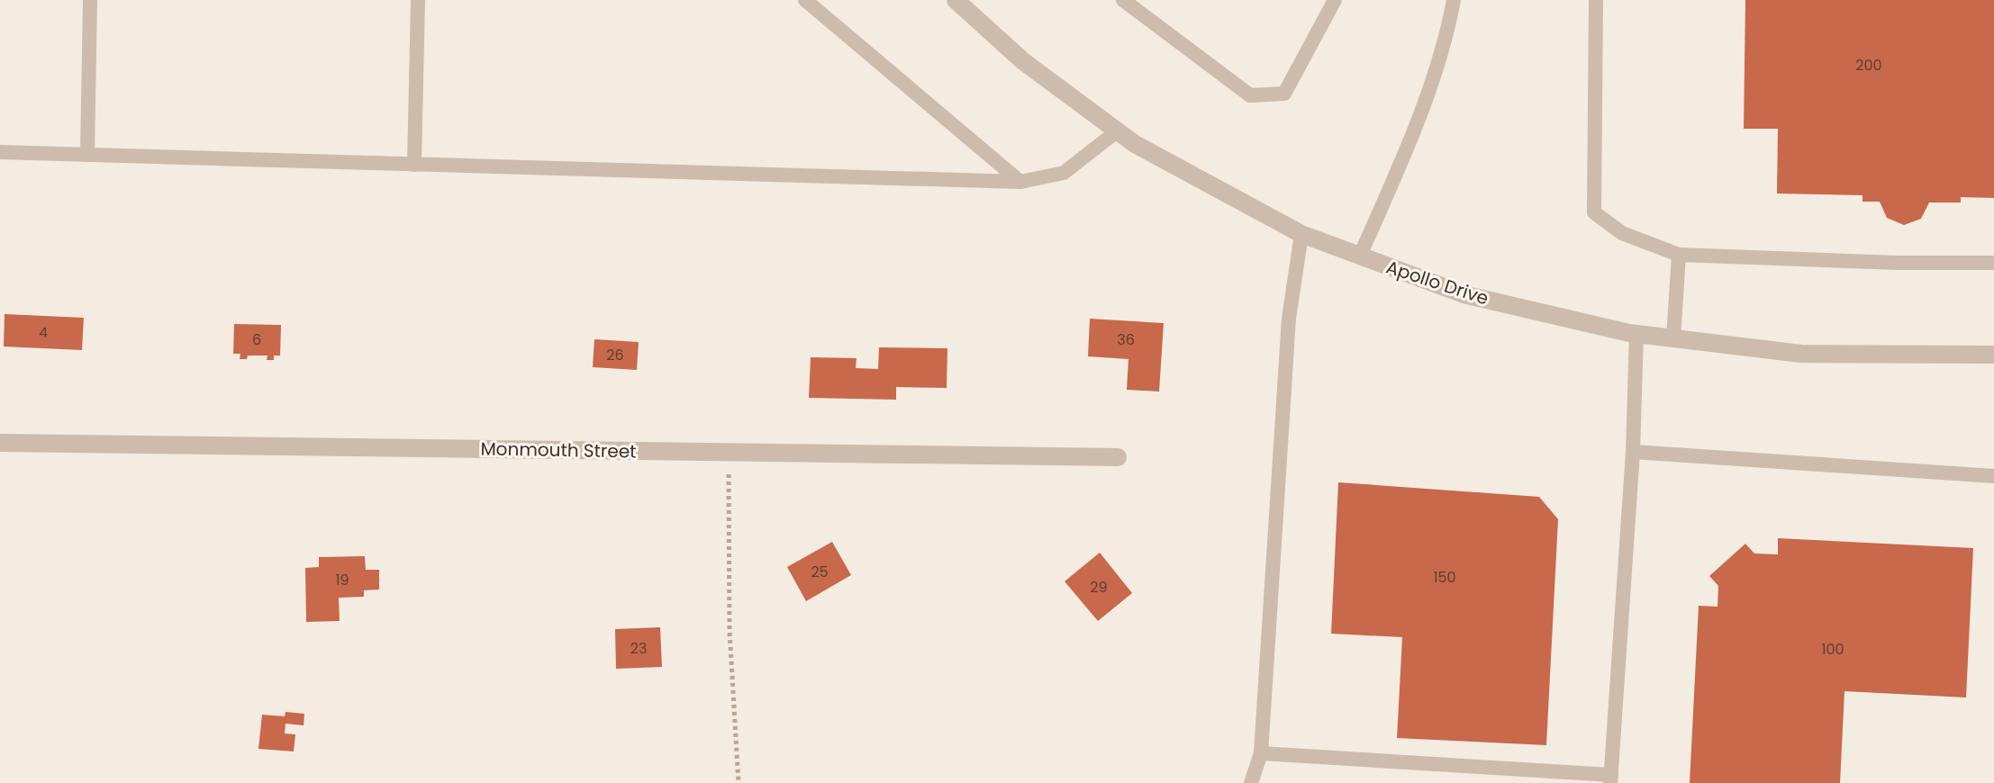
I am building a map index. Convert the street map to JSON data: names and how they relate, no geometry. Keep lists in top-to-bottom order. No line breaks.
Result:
{"streets":{"street":["Apollo Drive","Monmouth Street"]},"house_numbers":["200","4","6","36","26","25","150","19","29","23","100"]}
